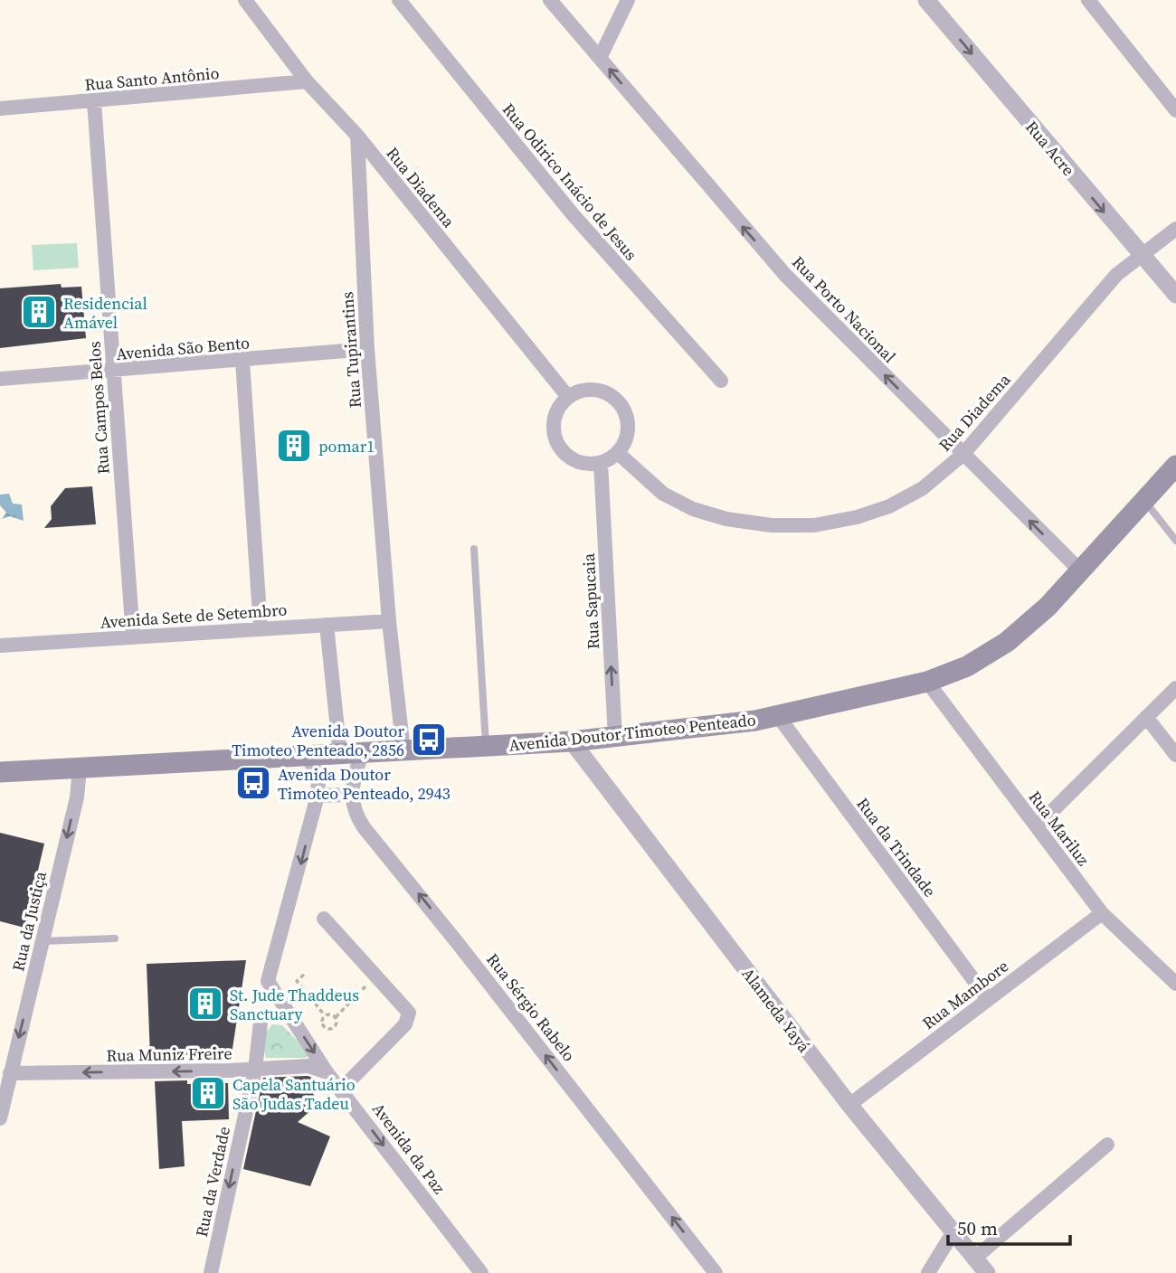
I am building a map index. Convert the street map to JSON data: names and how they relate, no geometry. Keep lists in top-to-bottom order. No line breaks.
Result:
{"streets":{"main road":["Avenida Doutor Timoteo Penteado"],"street":["Rua Santo Antônio","Rua Acre","Rua Odirico Inácio de Jesus","Rua Diadema","Rua Porto Nacional","Avenida São Bento","Rua Tupirantins","Rua Campos Belos","Rua Sapucaia","Avenida Sete de Setembro","Rua Mariluz","Rua da Trindade","Rua da Justiça","Rua Mambore","Rua Sérgio Rabelo","Alameda Yayá","Rua Muniz Freire","Avenida da Paz","Rua da Verdade"]},"crossings":[["Rua Santo Antônio","Rua Diadema"],["Rua Santo Antônio","Rua Campos Belos"],["Rua Acre","Rua Diadema"],["Rua Diadema","Rua Porto Nacional"],["Rua Diadema","Rua Tupirantins"],["Rua Diadema","Rua Sapucaia"],["Rua Porto Nacional","Avenida Doutor Timoteo Penteado"],["Avenida São Bento","Rua Tupirantins"],["Avenida São Bento","Rua Campos Belos"],["Rua Tupirantins","Avenida Sete de Setembro"],["Rua Tupirantins","Avenida Doutor Timoteo Penteado"],["Rua Campos Belos","Avenida Sete de Setembro"],["Rua Sapucaia","Avenida Doutor Timoteo Penteado"],["Avenida Doutor Timoteo Penteado","Rua Mariluz"],["Avenida Doutor Timoteo Penteado","Rua da Trindade"],["Avenida Doutor Timoteo Penteado","Rua da Justiça"],["Avenida Doutor Timoteo Penteado","Alameda Yayá"],["Rua Mariluz","Rua Mambore"],["Rua da Trindade","Rua Mambore"],["Rua da Justiça","Rua Muniz Freire"],["Rua Mambore","Alameda Yayá"],["Rua Muniz Freire","Avenida da Paz"],["Rua Muniz Freire","Rua da Verdade"]],"one_way":["Rua Porto Nacional","Rua Sapucaia","Rua da Justiça","Rua Sérgio Rabelo","Rua Muniz Freire","Avenida da Paz","Rua da Verdade"],"places":{"building":["Residencial Amável","pomar1","St. Jude Thaddeus Sanctuary","Capela Santuário São Judas Tadeu"],"bus stop":["Avenida Doutor Timoteo Penteado, 2856","Avenida Doutor Timoteo Penteado, 2943"]},"scale_bar":"50 m"}
